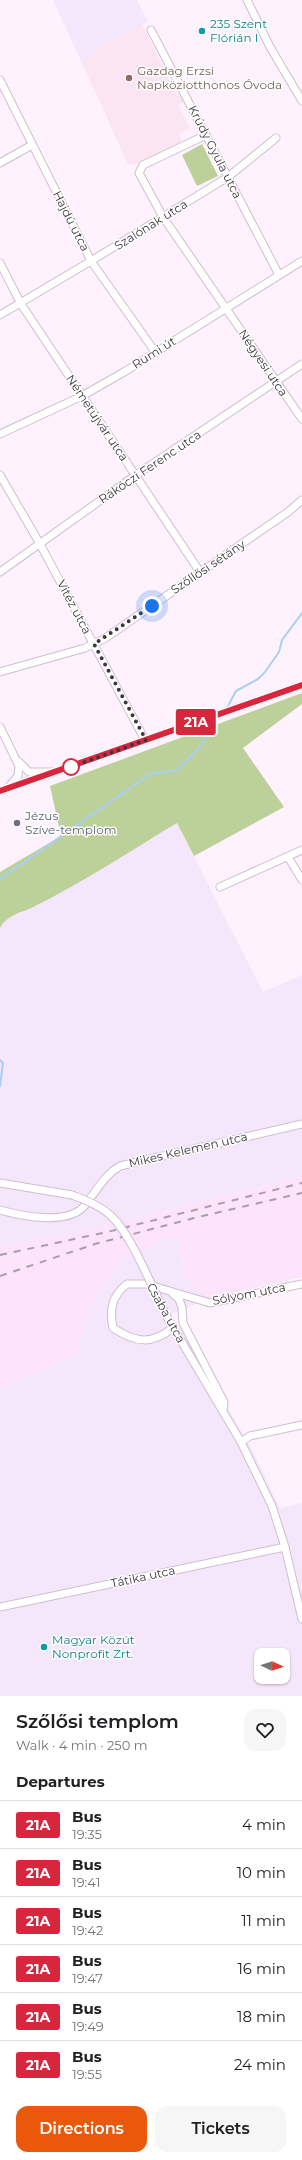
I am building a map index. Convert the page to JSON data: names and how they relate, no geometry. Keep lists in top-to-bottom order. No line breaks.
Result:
{"streets":{"street":["Krúdy Gyula utca","Hajdú utca","Szalónak utca","Rumi út","Négyesi utca","Németújvár utca","Rákóczi Ferenc utca","Szőllősi sétány","Vitéz utca","Mikes Kelemen utca","Sólyom utca","Csaba utca","Tátika utca"]},"crossings":[["Krúdy Gyula utca","Szalónak utca"],["Krúdy Gyula utca","Rumi út"],["Krúdy Gyula utca","Négyesi utca"],["Hajdú utca","Szalónak utca"],["Hajdú utca","Rumi út"],["Szalónak utca","Négyesi utca"],["Szalónak utca","Németújvár utca"],["Rumi út","Négyesi utca"],["Rumi út","Németújvár utca"],["Négyesi utca","Rákóczi Ferenc utca"],["Németújvár utca","Rákóczi Ferenc utca"],["Németújvár utca","Szőllősi sétány"],["Rákóczi Ferenc utca","Vitéz utca"],["Szőllősi sétány","Vitéz utca"],["Sólyom utca","Csaba utca"],["Csaba utca","Tátika utca"]],"places":["235 Szent Flórián I","Gazdag Erzsi Napköziotthonos Óvoda","Jézus Szíve-templom","Magyar Közút Nonprofit Zrt."],"lines":["bus line 21A"],"north":"right","page":{"on_map":"21A","heading":[["Szőlősi templom","Walk · 4 min · 250 m"],"Departures"],"list":[{"mark":"21A","name":"Bus","note":"19:35","value":"4 min"},{"mark":"21A","name":"Bus","note":"19:41","value":"10 min"},{"mark":"21A","name":"Bus","note":"19:42","value":"11 min"},{"mark":"21A","name":"Bus","note":"19:47","value":"16 min"},{"mark":"21A","name":"Bus","note":"19:49","value":"18 min"},{"mark":"21A","name":"Bus","note":"19:55","value":"24 min"}],"buttons":["Directions","Tickets"]}}
